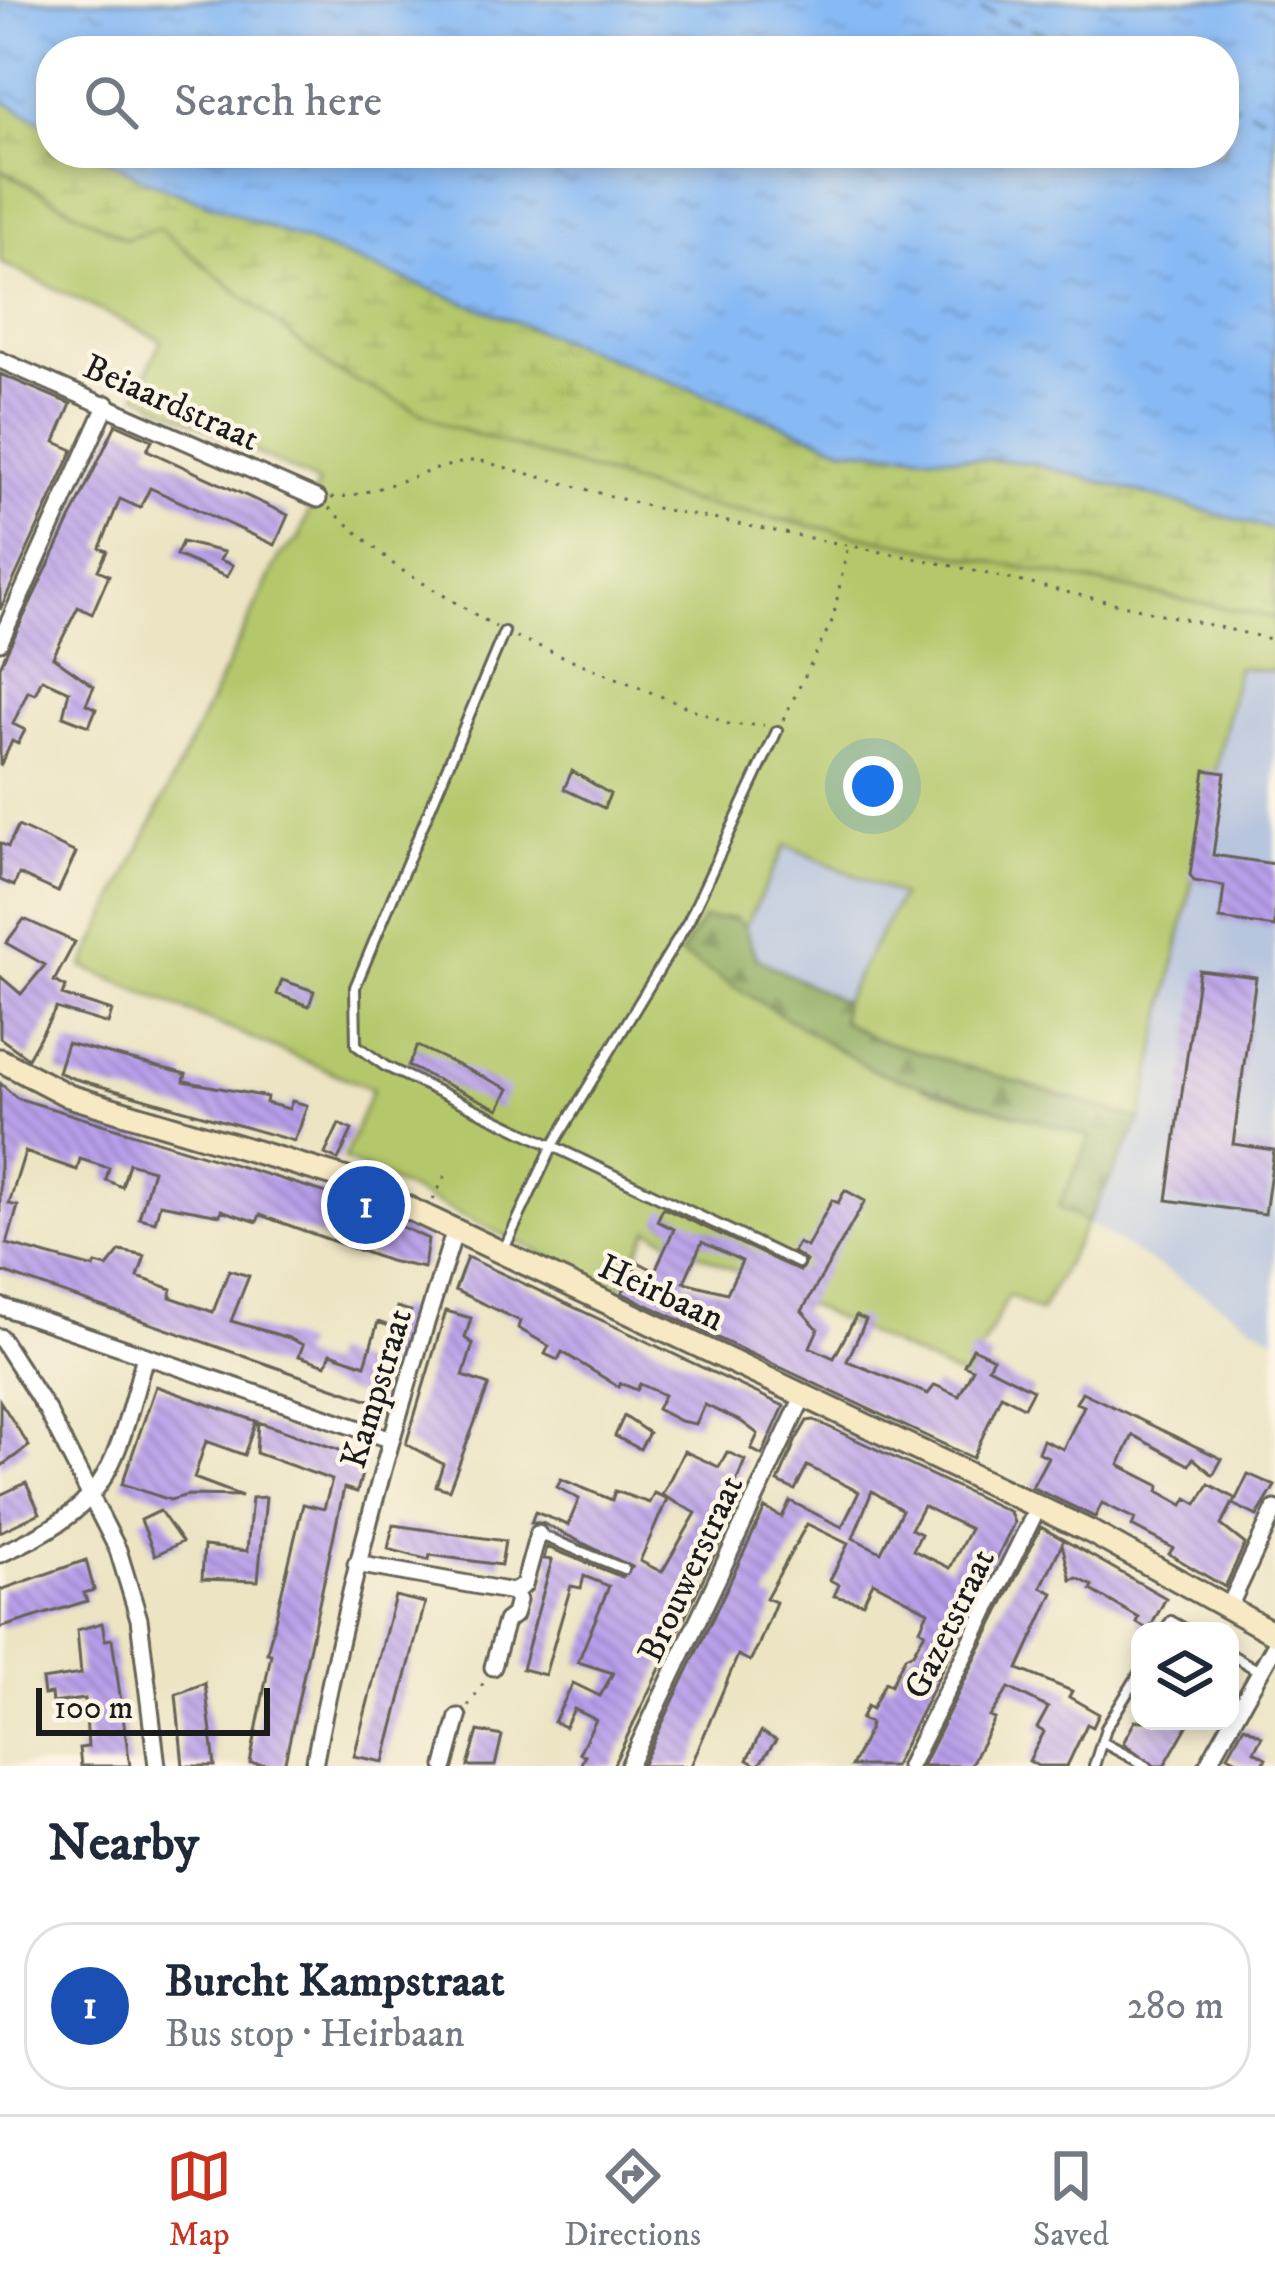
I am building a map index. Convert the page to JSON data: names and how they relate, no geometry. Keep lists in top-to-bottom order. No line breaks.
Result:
{"streets":{"street":["Beiaardstraat","Heirbaan","Kampstraat","Brouwerstraat","Gazetstraat"]},"crossings":[["Heirbaan","Kampstraat"],["Heirbaan","Brouwerstraat"],["Heirbaan","Gazetstraat"]],"scale_bar":"100 m","page":{"search":"Search here","pins":"1","scale":"100 m","heading":"Nearby","list":[{"mark":"1","name":"Burcht Kampstraat","note":"Bus stop · Heirbaan","value":"280 m"}],"nav":["Map","Directions","Saved"]}}
